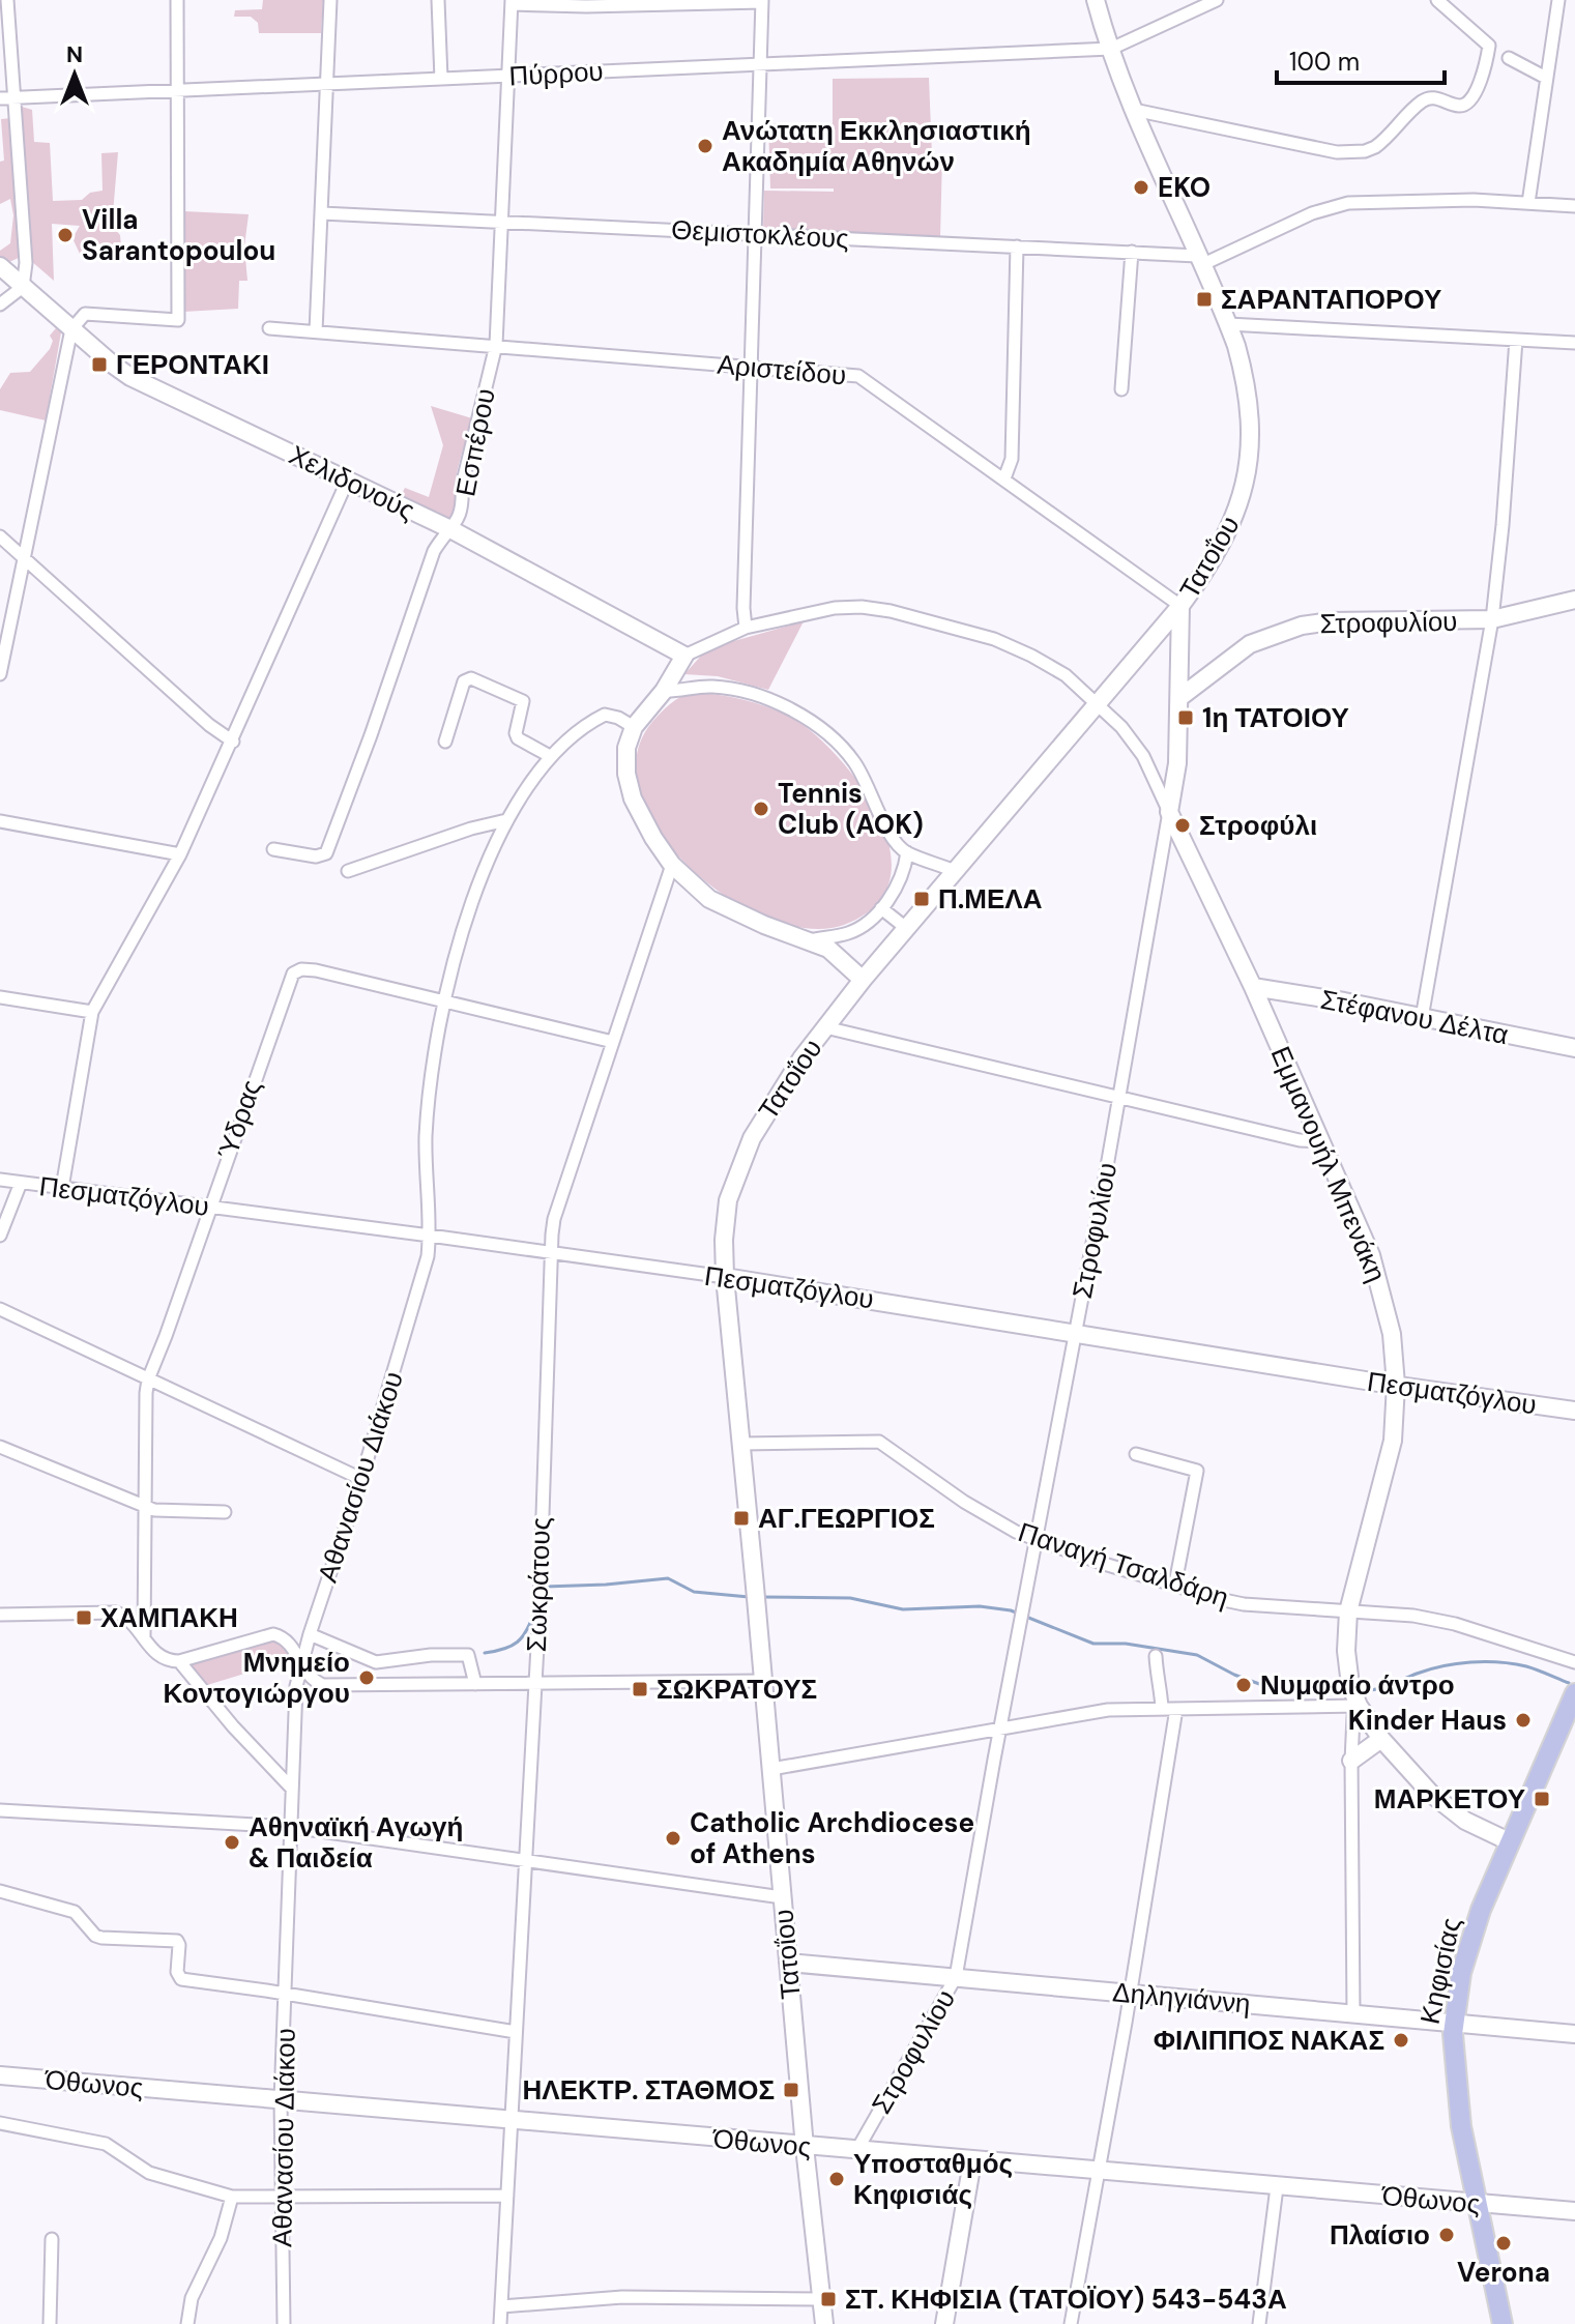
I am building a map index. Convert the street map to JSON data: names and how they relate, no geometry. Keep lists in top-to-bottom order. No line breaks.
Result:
{"streets":{"main road":["Κηφισίας"],"street":["Πύρρου","Θεμιστοκλέους","Αριστείδου","Εσπέρου","Χελιδονούς","Τατοΐου","Στροφυλίου","Στέφανου Δέλτα","Ύδρας","Εμμανουήλ Μπενάκη","Πεσματζόγλου","Αθανασίου Διάκου","Παναγή Τσαλδάρη","Σωκράτους","Δηληγιάννη","Όθωνος"]},"crossings":[["Πύρρου","Εσπέρου"],["Πύρρου","Τατοΐου"],["Θεμιστοκλέους","Εσπέρου"],["Θεμιστοκλέους","Τατοΐου"],["Αριστείδου","Εσπέρου"],["Αριστείδου","Τατοΐου"],["Εσπέρου","Χελιδονούς"],["Χελιδονούς","Εμμανουήλ Μπενάκη"],["Τατοΐου","Εμμανουήλ Μπενάκη"],["Τατοΐου","Πεσματζόγλου"],["Τατοΐου","Παναγή Τσαλδάρη"],["Τατοΐου","Δηληγιάννη"],["Τατοΐου","Όθωνος"],["Στροφυλίου","Εμμανουήλ Μπενάκη"],["Στροφυλίου","Πεσματζόγλου"],["Στροφυλίου","Παναγή Τσαλδάρη"],["Στροφυλίου","Δηληγιάννη"],["Στροφυλίου","Όθωνος"],["Στέφανου Δέλτα","Εμμανουήλ Μπενάκη"],["Ύδρας","Πεσματζόγλου"],["Ύδρας","Αθανασίου Διάκου"],["Ύδρας","Σωκράτους"],["Εμμανουήλ Μπενάκη","Πεσματζόγλου"],["Εμμανουήλ Μπενάκη","Παναγή Τσαλδάρη"],["Εμμανουήλ Μπενάκη","Κηφισίας"],["Πεσματζόγλου","Αθανασίου Διάκου"],["Πεσματζόγλου","Σωκράτους"],["Αθανασίου Διάκου","Σωκράτους"],["Αθανασίου Διάκου","Όθωνος"],["Σωκράτους","Όθωνος"],["Κηφισίας","Δηληγιάννη"],["Κηφισίας","Όθωνος"]],"places":{"other":["Ανώτατη Εκκλησιαστική Ακαδημία Αθηνών","EKO","Villa Sarantopoulou","Tennis Club (AOK)","Στροφύλι","Μνημείο Κοντογιώργου","Νυμφαίο άντρο","Kinder Haus","Catholic Archdiocese of Athens","Αθηναϊκή Αγωγή & Παιδεία","ΦΙΛΙΠΠΟΣ ΝΑΚΑΣ","Υποσταθμός Κηφισιάς","Πλαίσιο","Verona"],"transit":["ΣΑΡΑΝΤΑΠΟΡΟΥ","ΓΕΡΟΝΤΑΚΙ","1η ΤΑΤΟΙΟΥ","Π.ΜΕΛΑ","ΑΓ.ΓΕΩΡΓΙΟΣ","ΧΑΜΠΑΚΗ","ΣΩΚΡΑΤΟΥΣ","ΜΑΡΚΕΤΟΥ","ΗΛΕΚΤΡ. ΣΤΑΘΜΟΣ","ΣΤ. ΚΗΦΙΣΙΑ (ΤΑΤΟΪΟΥ) 543-543Α"]},"scale_bar":"100 m","north":"top"}
